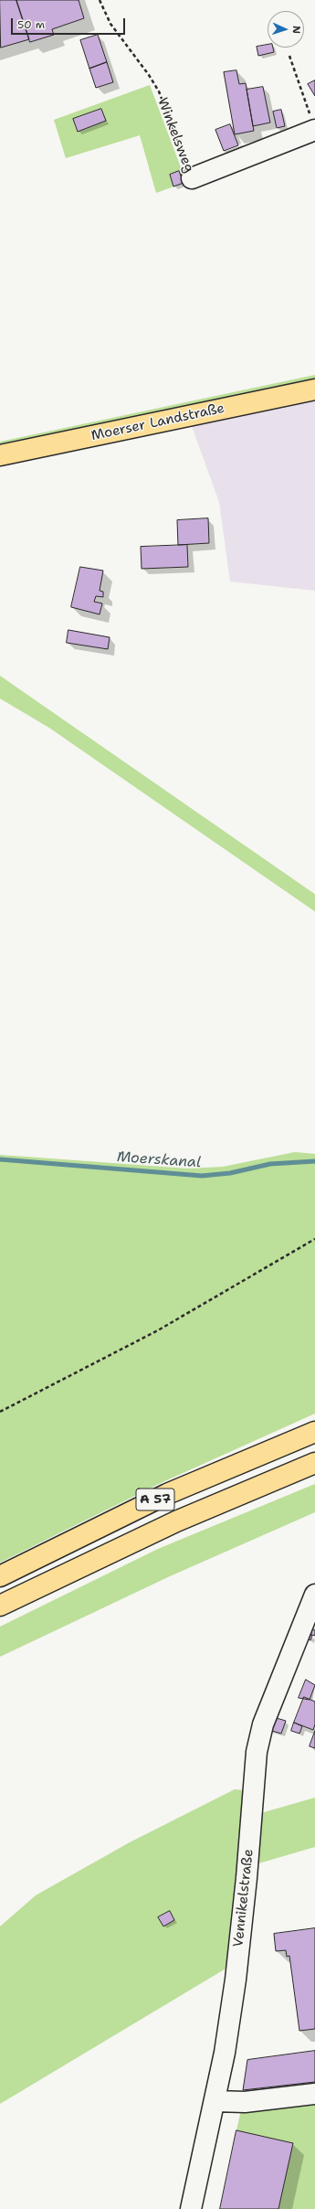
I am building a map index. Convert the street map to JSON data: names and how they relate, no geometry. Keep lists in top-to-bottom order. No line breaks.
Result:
{"streets":{"main road":["Moerser Landstraße","A 57"],"street":["Winkelsweg","Vennikelstraße"]},"water":["Moerskanal"],"scale_bar":"50 m","north":"right"}
